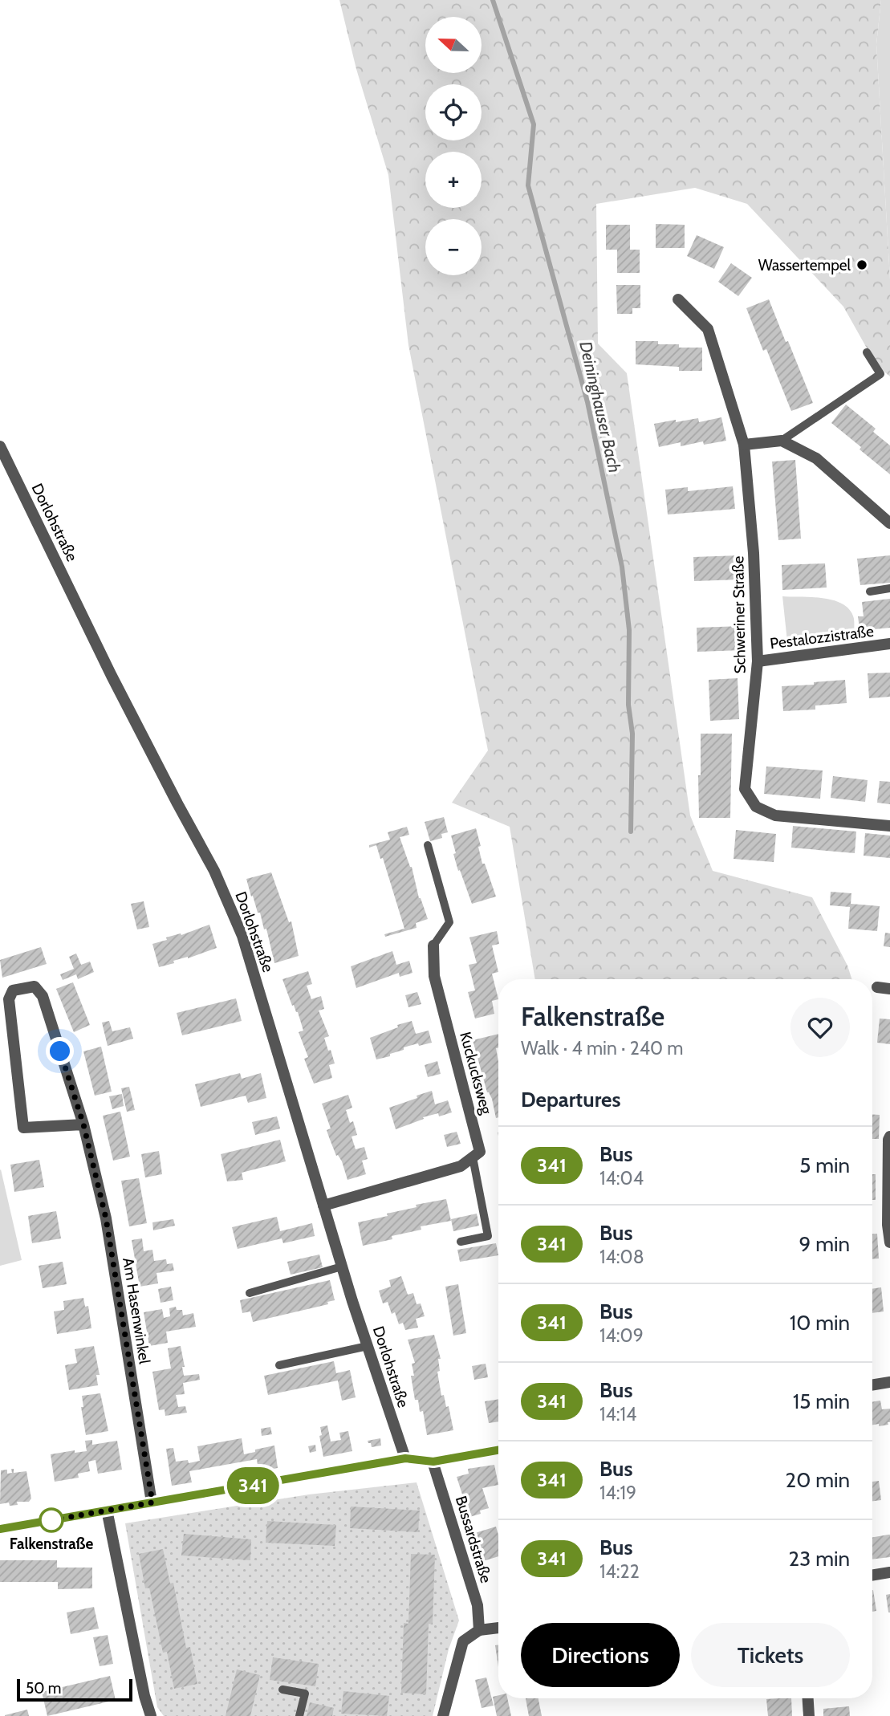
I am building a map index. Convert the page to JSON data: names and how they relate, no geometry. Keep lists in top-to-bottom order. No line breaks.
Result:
{"streets":{"street":["Dorlohstraße","Schweriner Straße","Pestalozzistraße","Kuckucksweg","Am Hasenwinkel","Bussardstraße"]},"crossings":[["Schweriner Straße","Pestalozzistraße"]],"water":["Deininghauser Bach"],"places":["Wassertempel","Falkenstraße"],"lines":["bus line 341"],"scale_bar":"50 m","north":"left","page":{"on_map":"341","map_buttons":["+","−"],"heading":[["Falkenstraße","Walk · 4 min · 240 m"],"Departures"],"list":[{"mark":"341","name":"Bus","note":"14:04","value":"5 min"},{"mark":"341","name":"Bus","note":"14:08","value":"9 min"},{"mark":"341","name":"Bus","note":"14:09","value":"10 min"},{"mark":"341","name":"Bus","note":"14:14","value":"15 min"},{"mark":"341","name":"Bus","note":"14:19","value":"20 min"},{"mark":"341","name":"Bus","note":"14:22","value":"23 min"}],"buttons":["Directions","Tickets"],"scale":"50 m"}}
